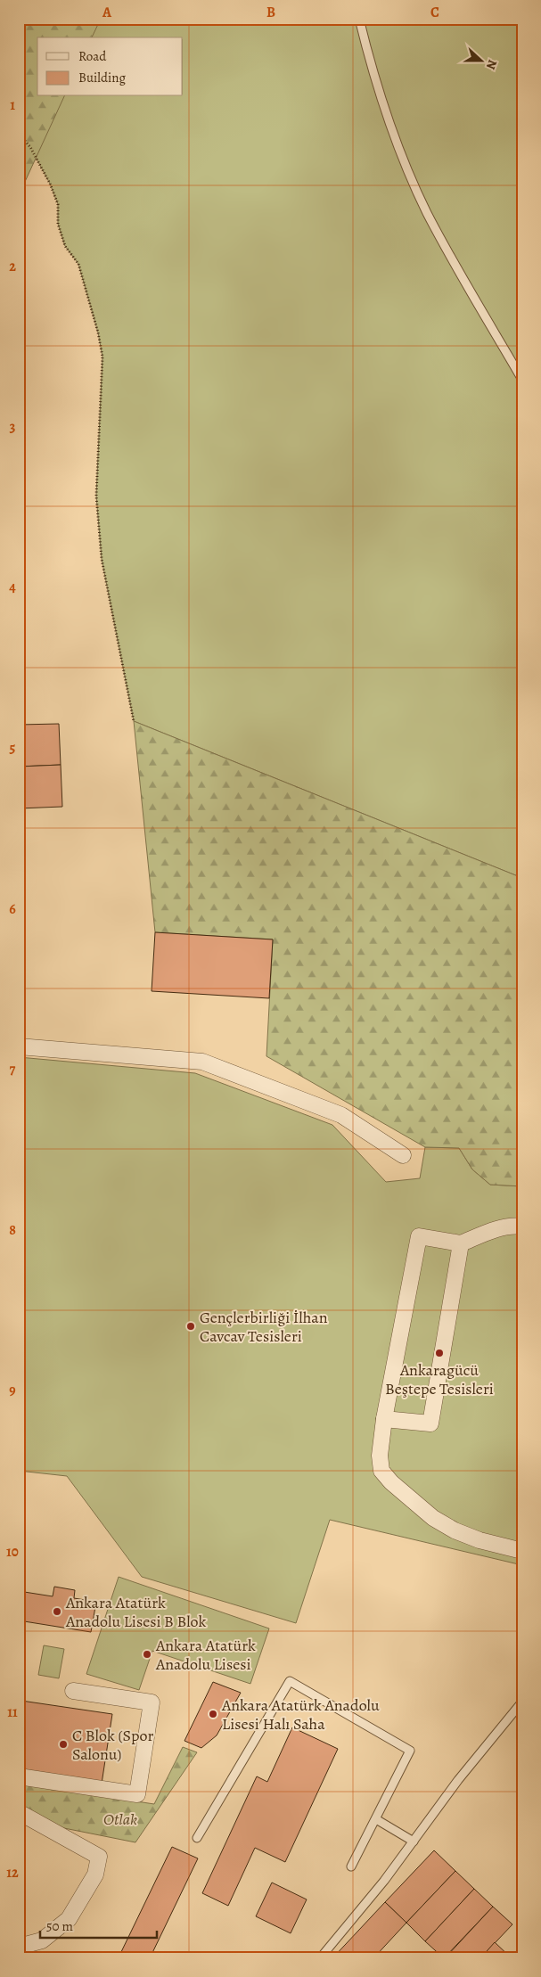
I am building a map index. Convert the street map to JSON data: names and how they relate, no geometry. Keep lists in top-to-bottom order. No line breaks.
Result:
{"parks":["Otlak"],"places":["Gençlerbirliği İlhan Cavcav Tesisleri","Ankaragücü Beştepe Tesisleri","Ankara Atatürk Anadolu Lisesi B Blok","Ankara Atatürk Anadolu Lisesi","Ankara Atatürk Anadolu Lisesi Halı Saha","C Blok (Spor Salonu)"],"legend":["Road","Building"],"scale_bar":"50 m","north":"right","grid":{"columns":["A","B","C"],"rows":["1","2","3","4","5","6","7","8","9","10","11","12"]}}
